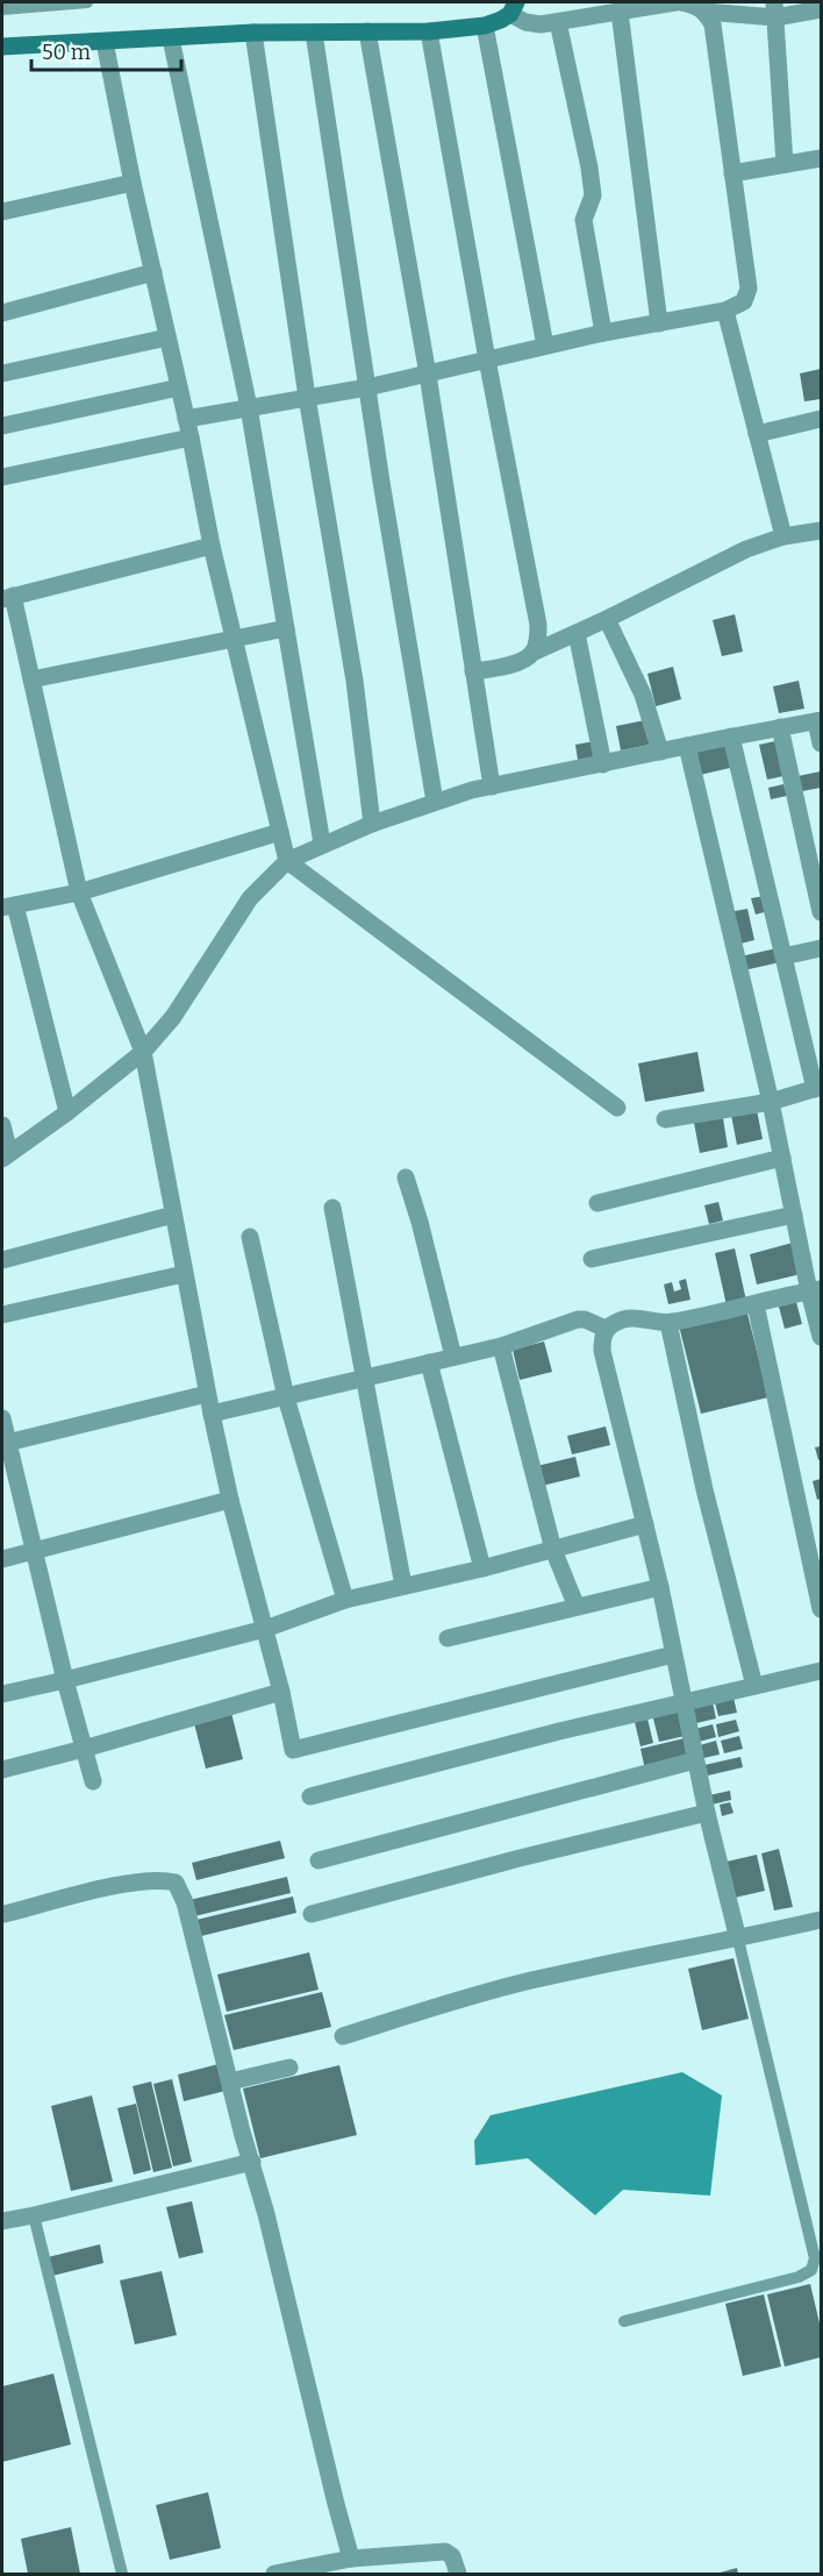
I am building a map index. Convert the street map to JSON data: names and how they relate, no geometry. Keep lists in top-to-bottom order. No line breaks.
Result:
{"scale_bar":"50 m"}
